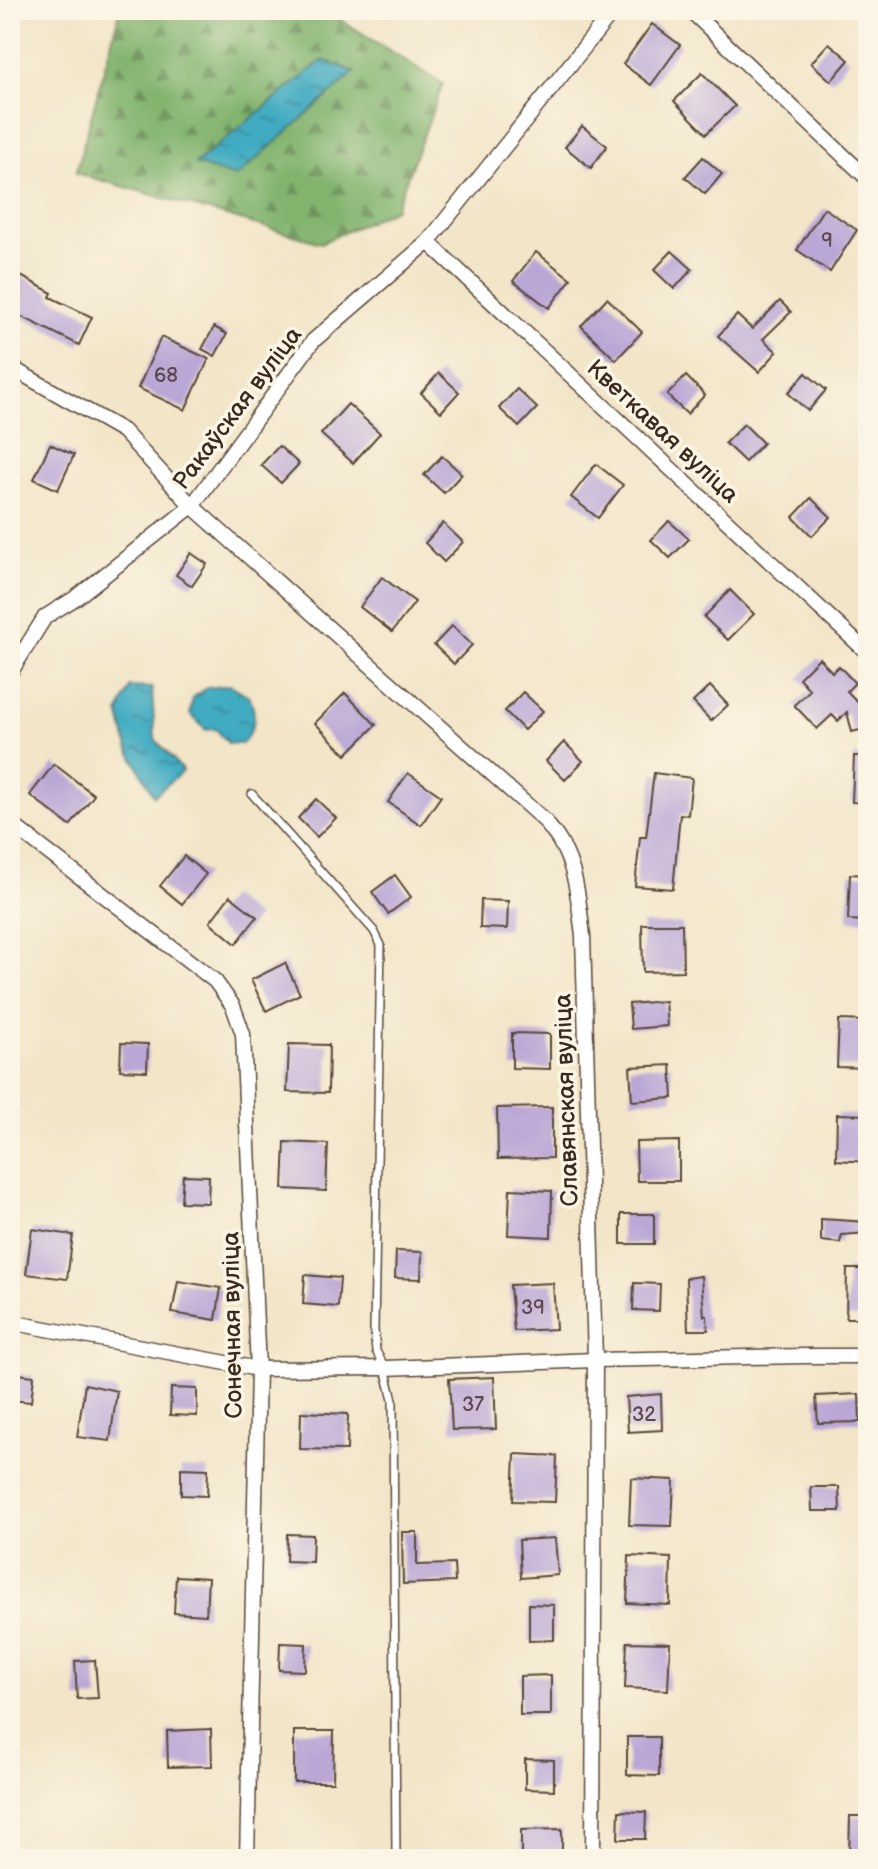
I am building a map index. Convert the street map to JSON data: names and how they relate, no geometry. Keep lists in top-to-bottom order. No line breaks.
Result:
{"streets":{"street":["Ракаўская вуліца","Кветкавая вуліца","Славянская вуліца","Сонечная вуліца"]},"crossings":[["Ракаўская вуліца","Кветкавая вуліца"],["Ракаўская вуліца","Славянская вуліца"]],"house_numbers":["9","68","39","37","32"]}
